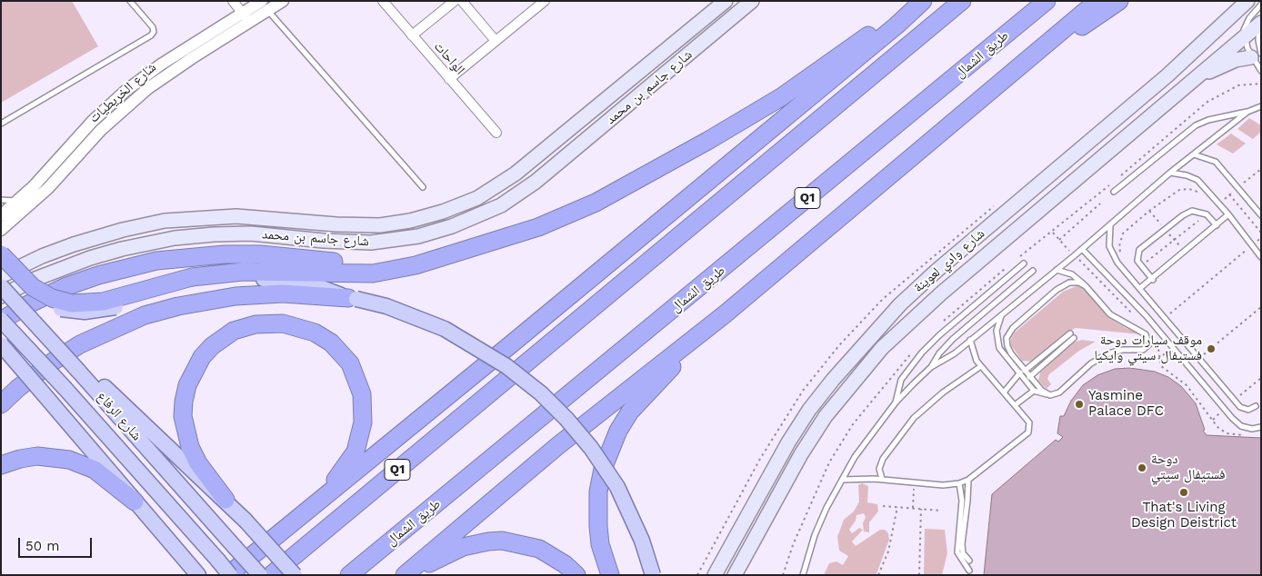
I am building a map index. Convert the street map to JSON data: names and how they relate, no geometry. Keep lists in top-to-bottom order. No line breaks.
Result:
{"streets":{"highway":["طريق الشمال","Q1"],"main road":["شارع جاسم بن محمد","شارع وادي لعوينة","شارع الرفاع"],"street":["الواحات","شارع الخريطيات"]},"places":["موقف سيارات دوحة فستيفال سيتي وايكيا","Yasmine Palace DFC","دوحة فستيفال سيتي","That's Living Design Deistrict"],"scale_bar":"50 m"}
